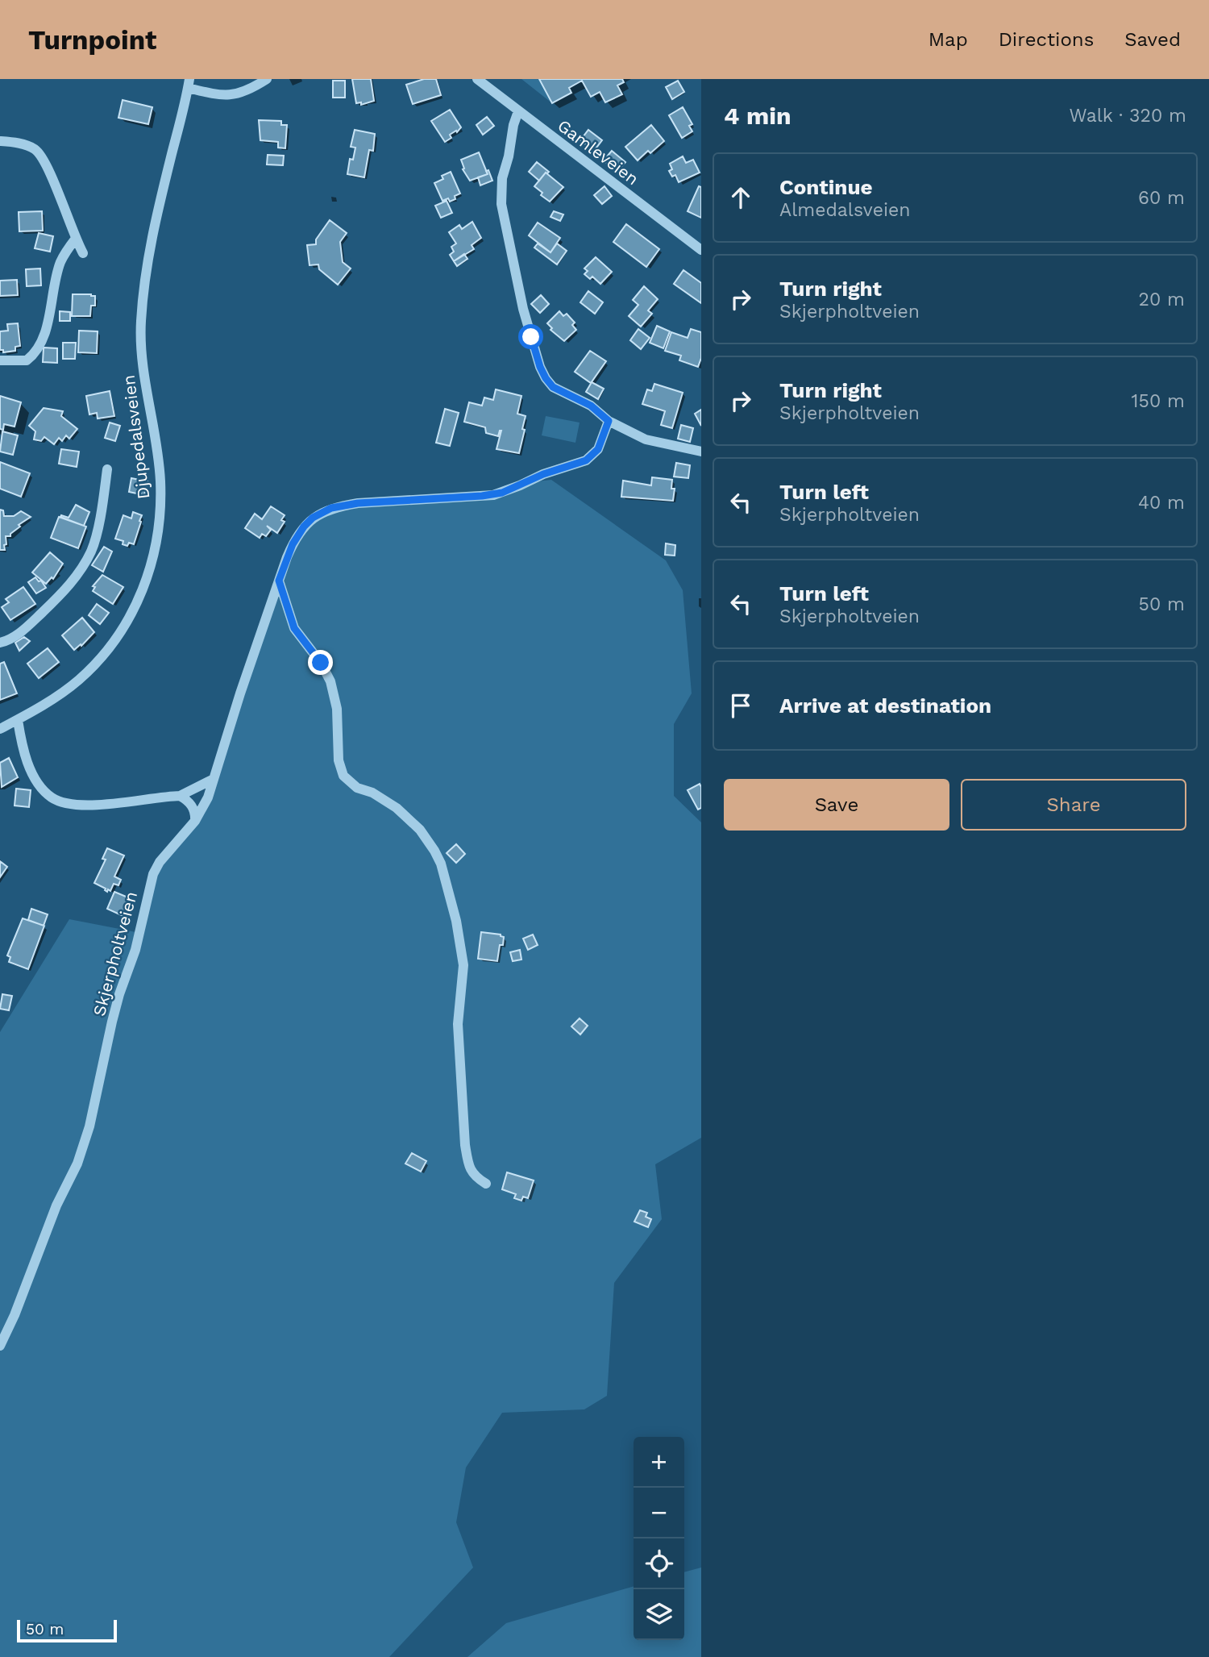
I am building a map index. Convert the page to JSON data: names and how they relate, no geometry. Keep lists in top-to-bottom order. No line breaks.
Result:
{"streets":{"street":["Gamleveien","Djupedalsveien","Skjerpholtveien"]},"scale_bar":"50 m","page":{"header":"Turnpoint","nav":["Map","Directions","Saved"],"heading":["4 min","Walk · 320 m"],"list":[["Continue","Almedalsveien","60 m"],["Turn right","Skjerpholtveien","20 m"],["Turn right","Skjerpholtveien","150 m"],["Turn left","Skjerpholtveien","40 m"],["Turn left","Skjerpholtveien","50 m"],"Arrive at destination"],"buttons":["Save","Share"],"map_buttons":["+","−"],"scale":"50 m"}}
